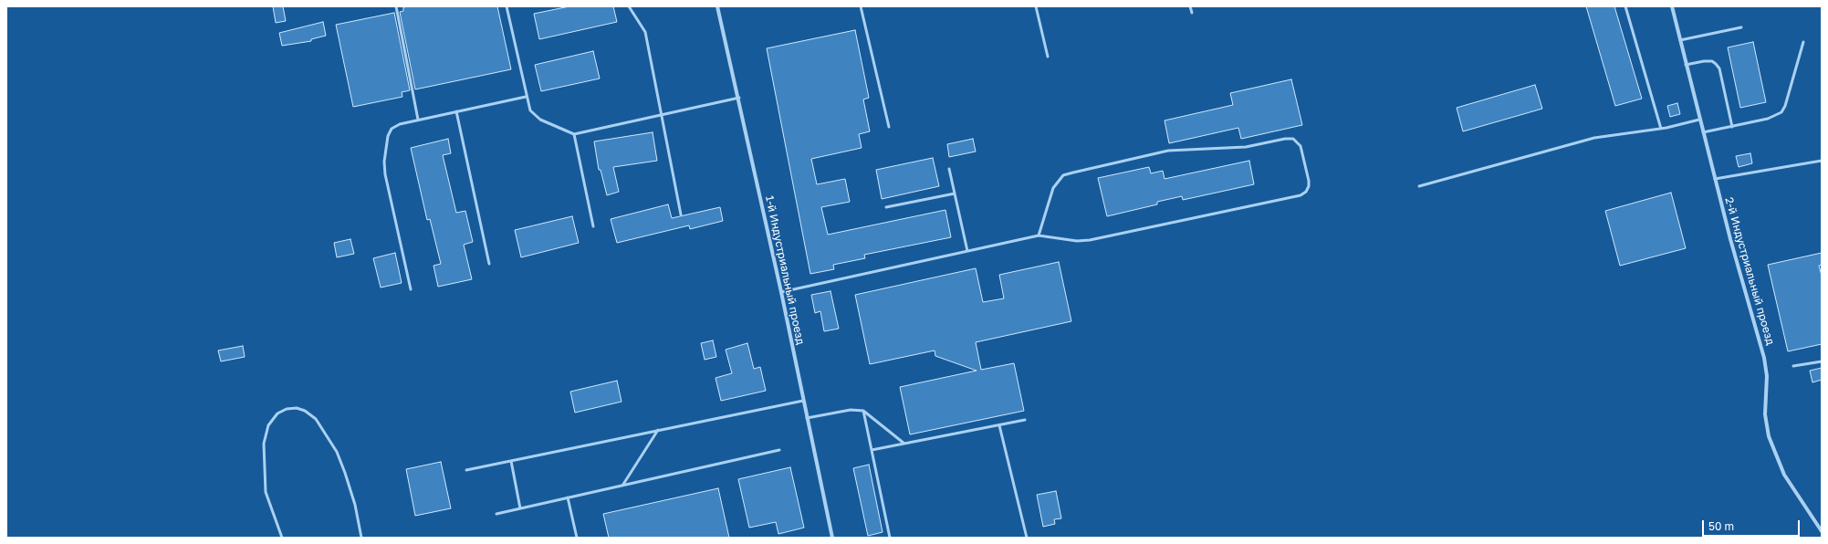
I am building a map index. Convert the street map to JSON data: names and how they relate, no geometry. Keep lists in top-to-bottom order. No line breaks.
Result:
{"streets":{"street":["1-й Индустриальный проезд","2-й Индустриальный проезд"]},"scale_bar":"50 m"}
